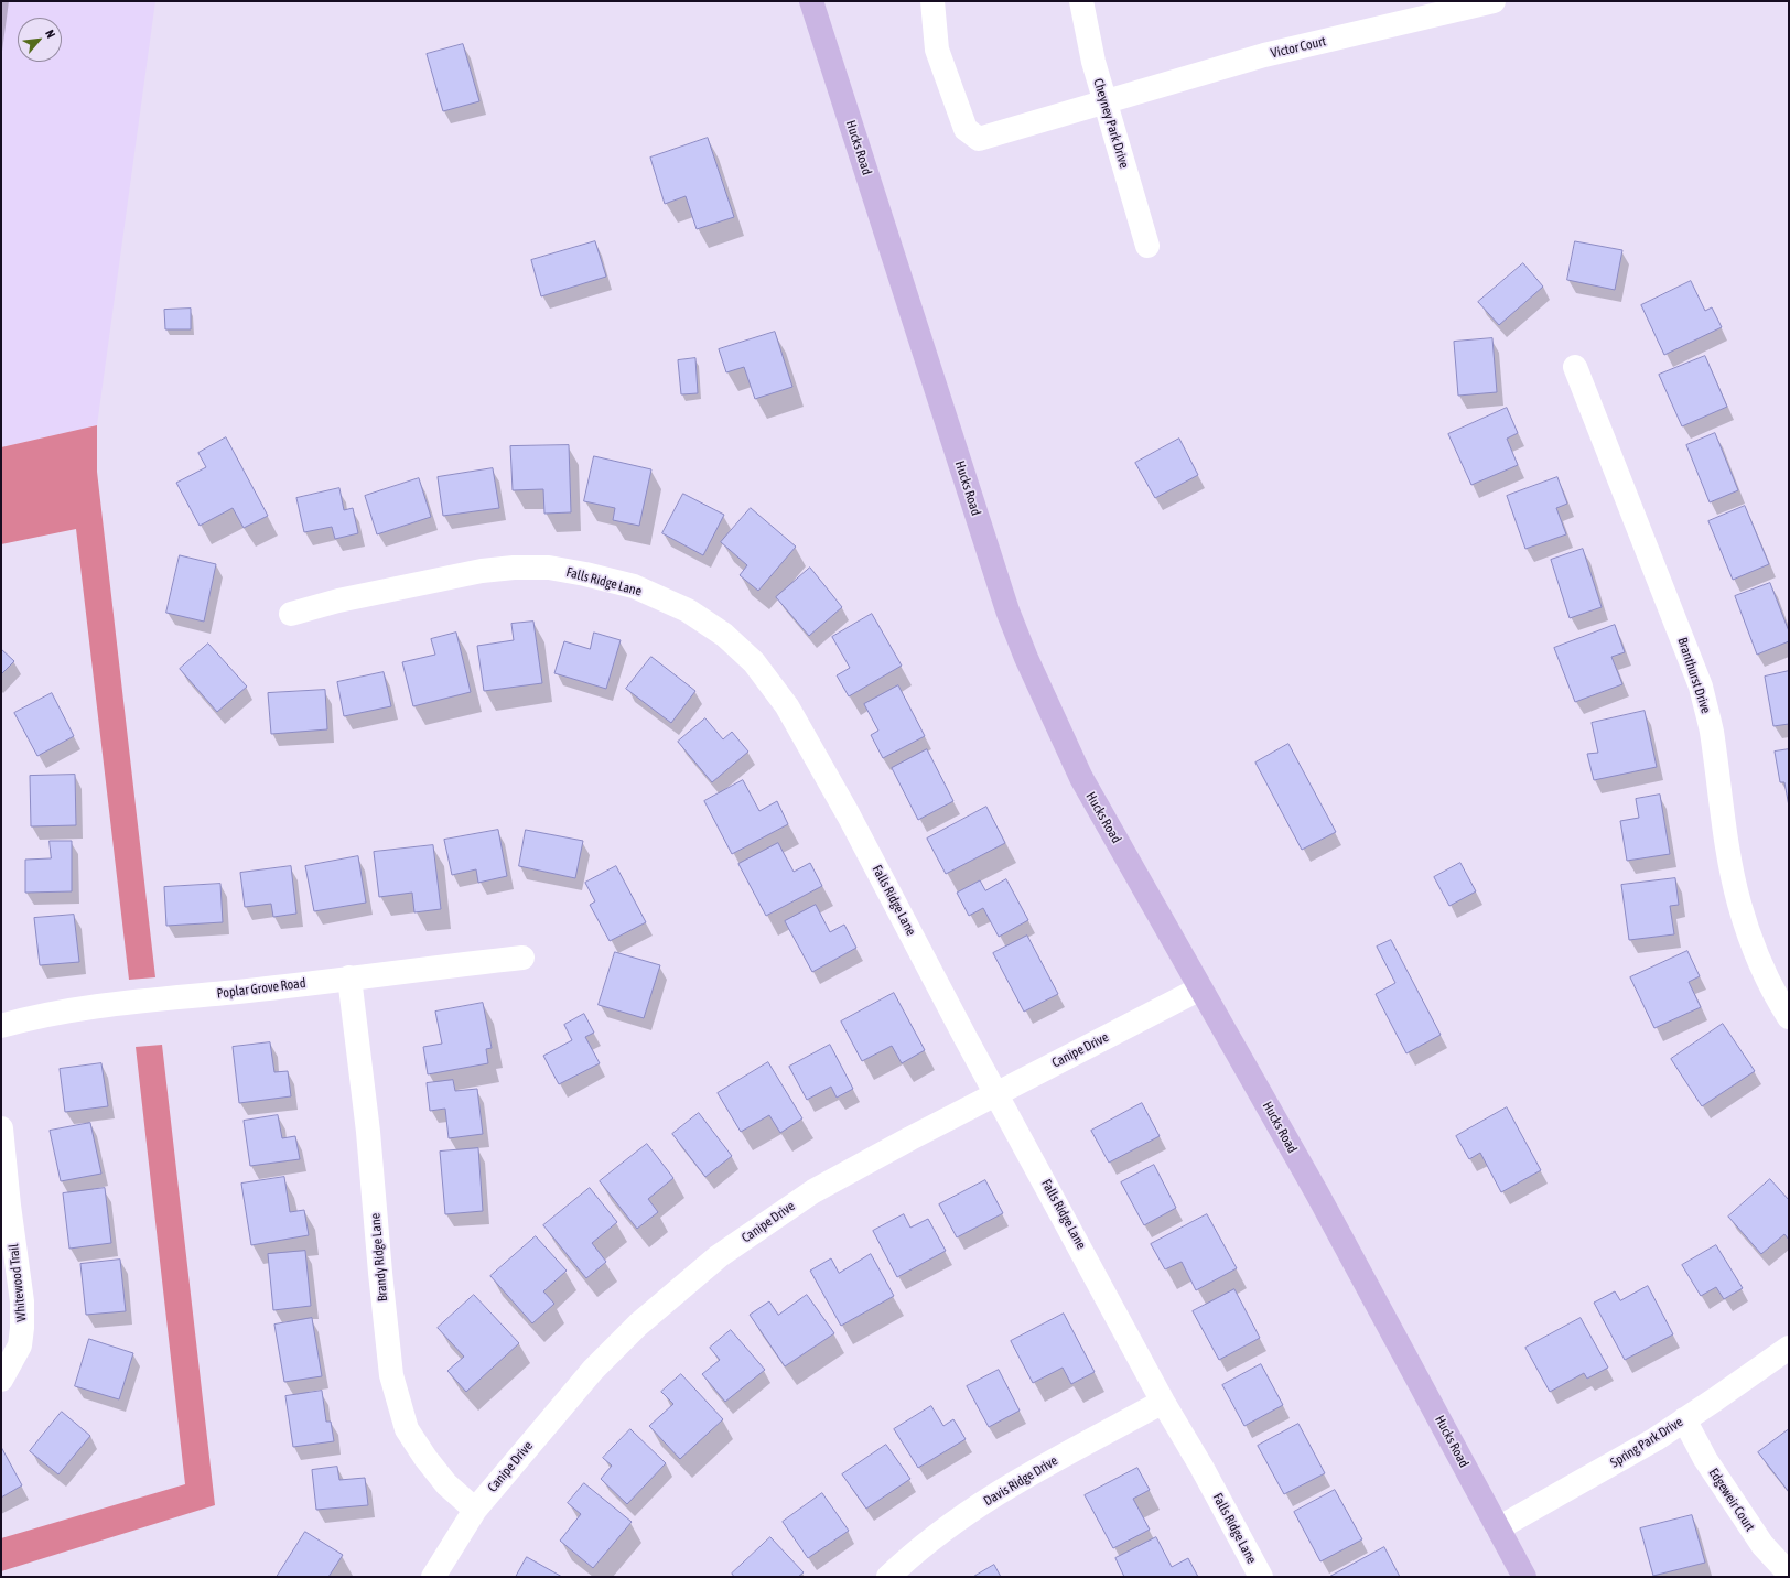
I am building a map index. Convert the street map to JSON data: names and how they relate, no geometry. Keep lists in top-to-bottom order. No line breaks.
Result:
{"streets":{"main road":["Hucks Road"],"street":["Victor Court","Cheyney Park Drive","Falls Ridge Lane","Branthurst Drive","Poplar Grove Road","Canipe Drive","Brandy Ridge Lane","Whitewood Trail","Spring Park Drive","Davis Ridge Drive","Edgeweir Court"]},"crossings":[["Victor Court","Cheyney Park Drive"],["Hucks Road","Canipe Drive"],["Hucks Road","Spring Park Drive"],["Falls Ridge Lane","Canipe Drive"],["Falls Ridge Lane","Davis Ridge Drive"],["Poplar Grove Road","Brandy Ridge Lane"],["Canipe Drive","Brandy Ridge Lane"],["Spring Park Drive","Edgeweir Court"]],"north":"top right"}
